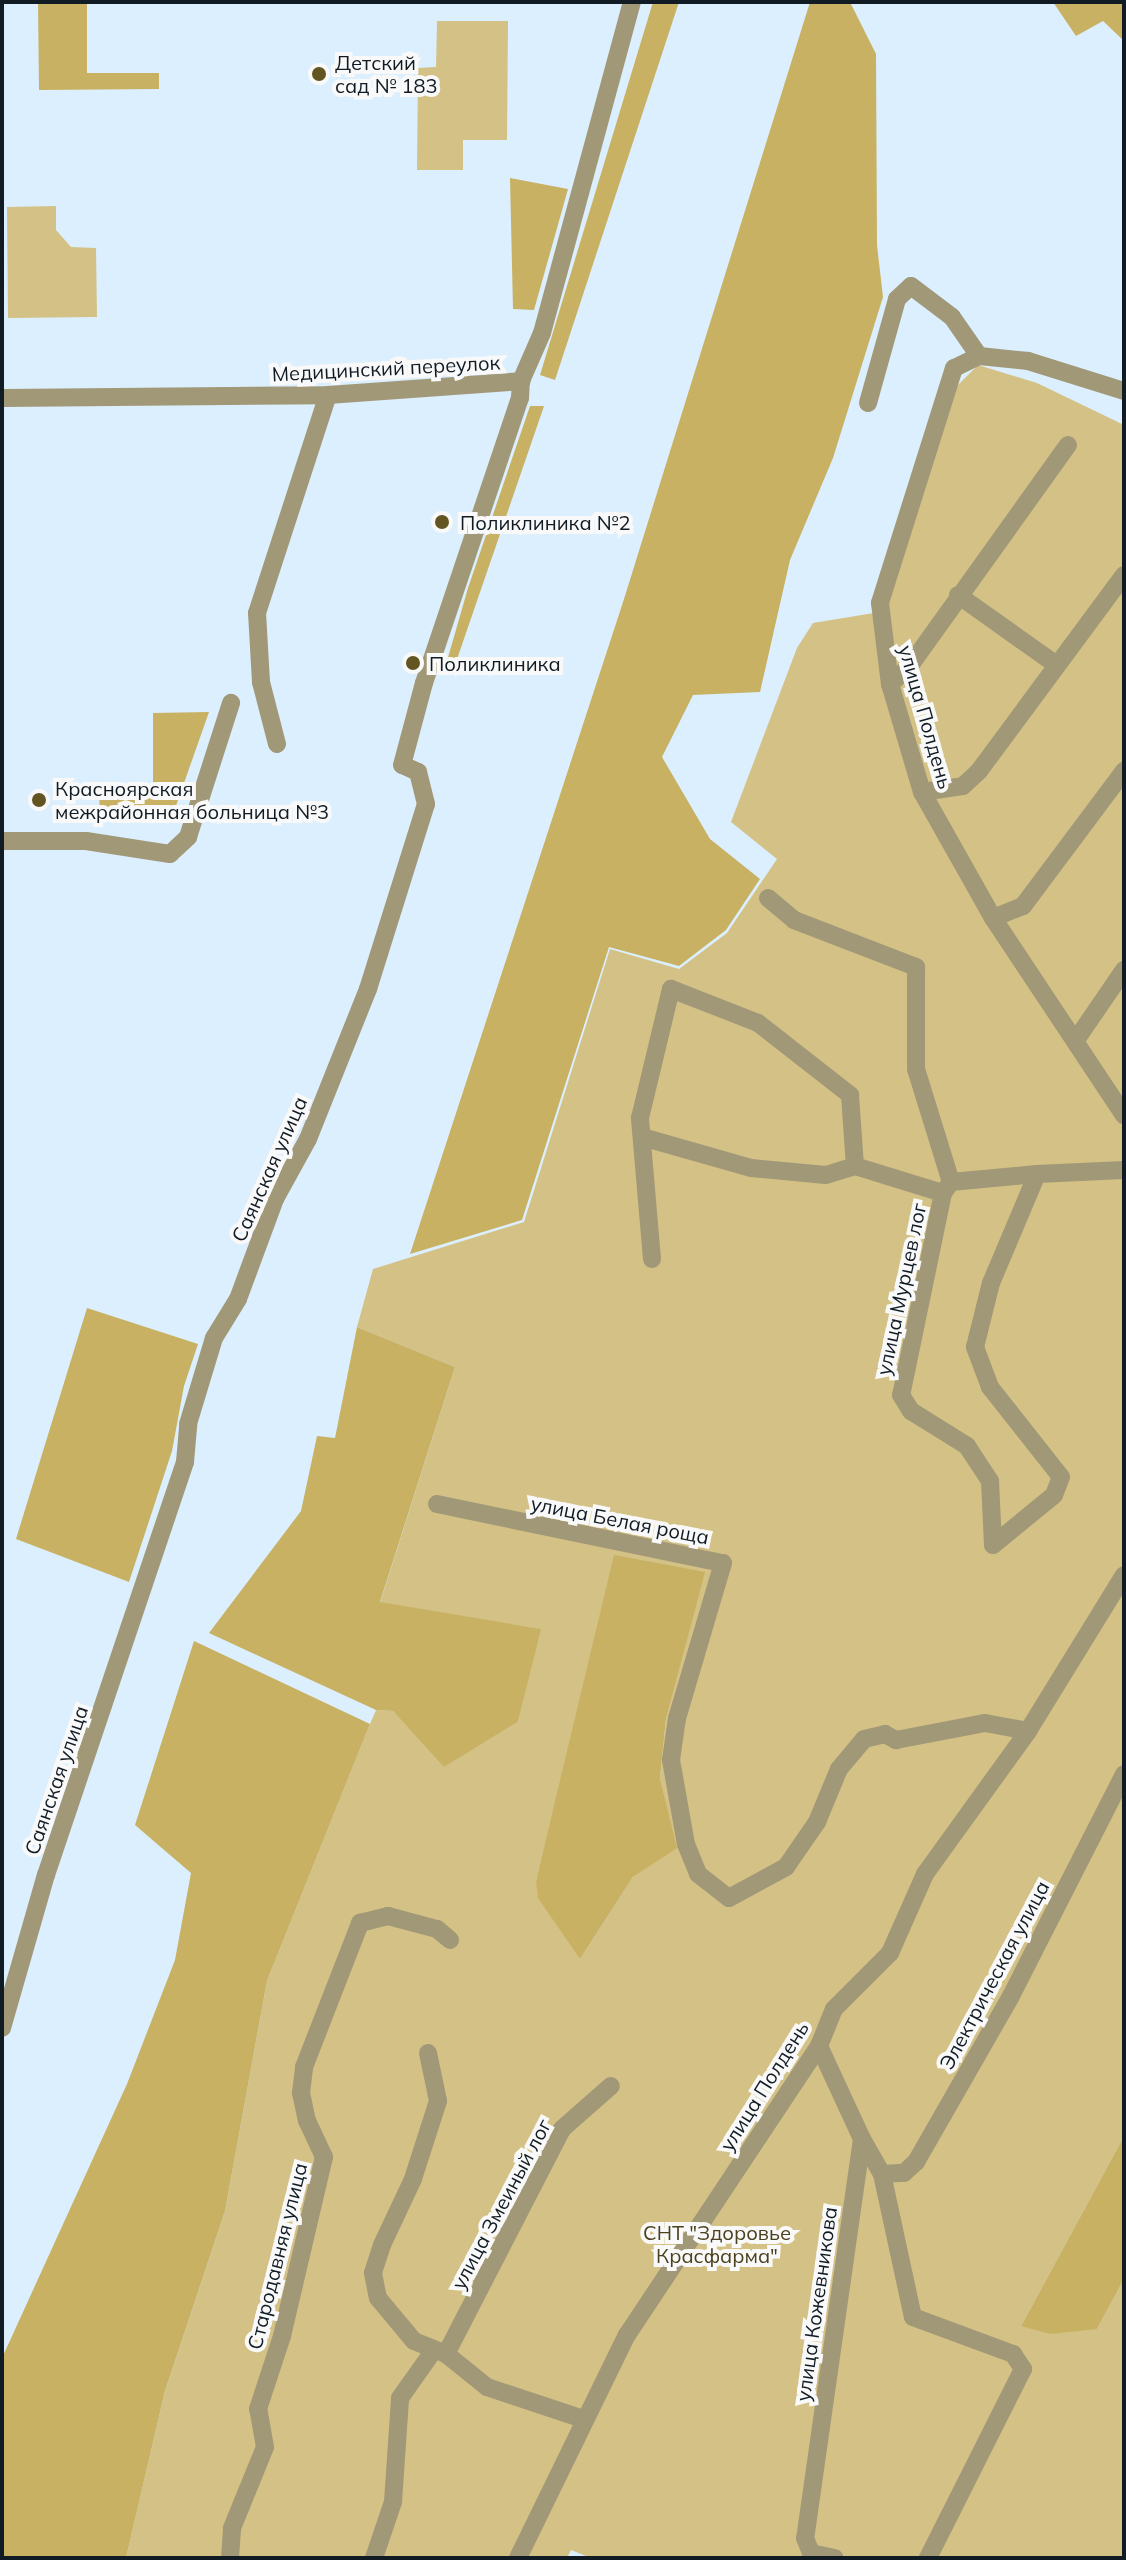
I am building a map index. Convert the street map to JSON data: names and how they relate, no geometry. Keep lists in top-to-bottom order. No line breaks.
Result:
{"streets":{"street":["Медицинский переулок","улица Полдень","Саянская улица","улица Мурцев лог","улица Белая роща","Электрическая улица","улица Змеиный лог","Стародавняя улица","улица Кожевникова"]},"crossings":[["Медицинский переулок","Саянская улица"],["улица Полдень","улица Белая роща"]],"parks":["СНТ \"Здоровье Красфарма\""],"places":["Детский сад № 183","Поликлиника №2","Поликлиника","Красноярская межрайонная больница №3"]}
